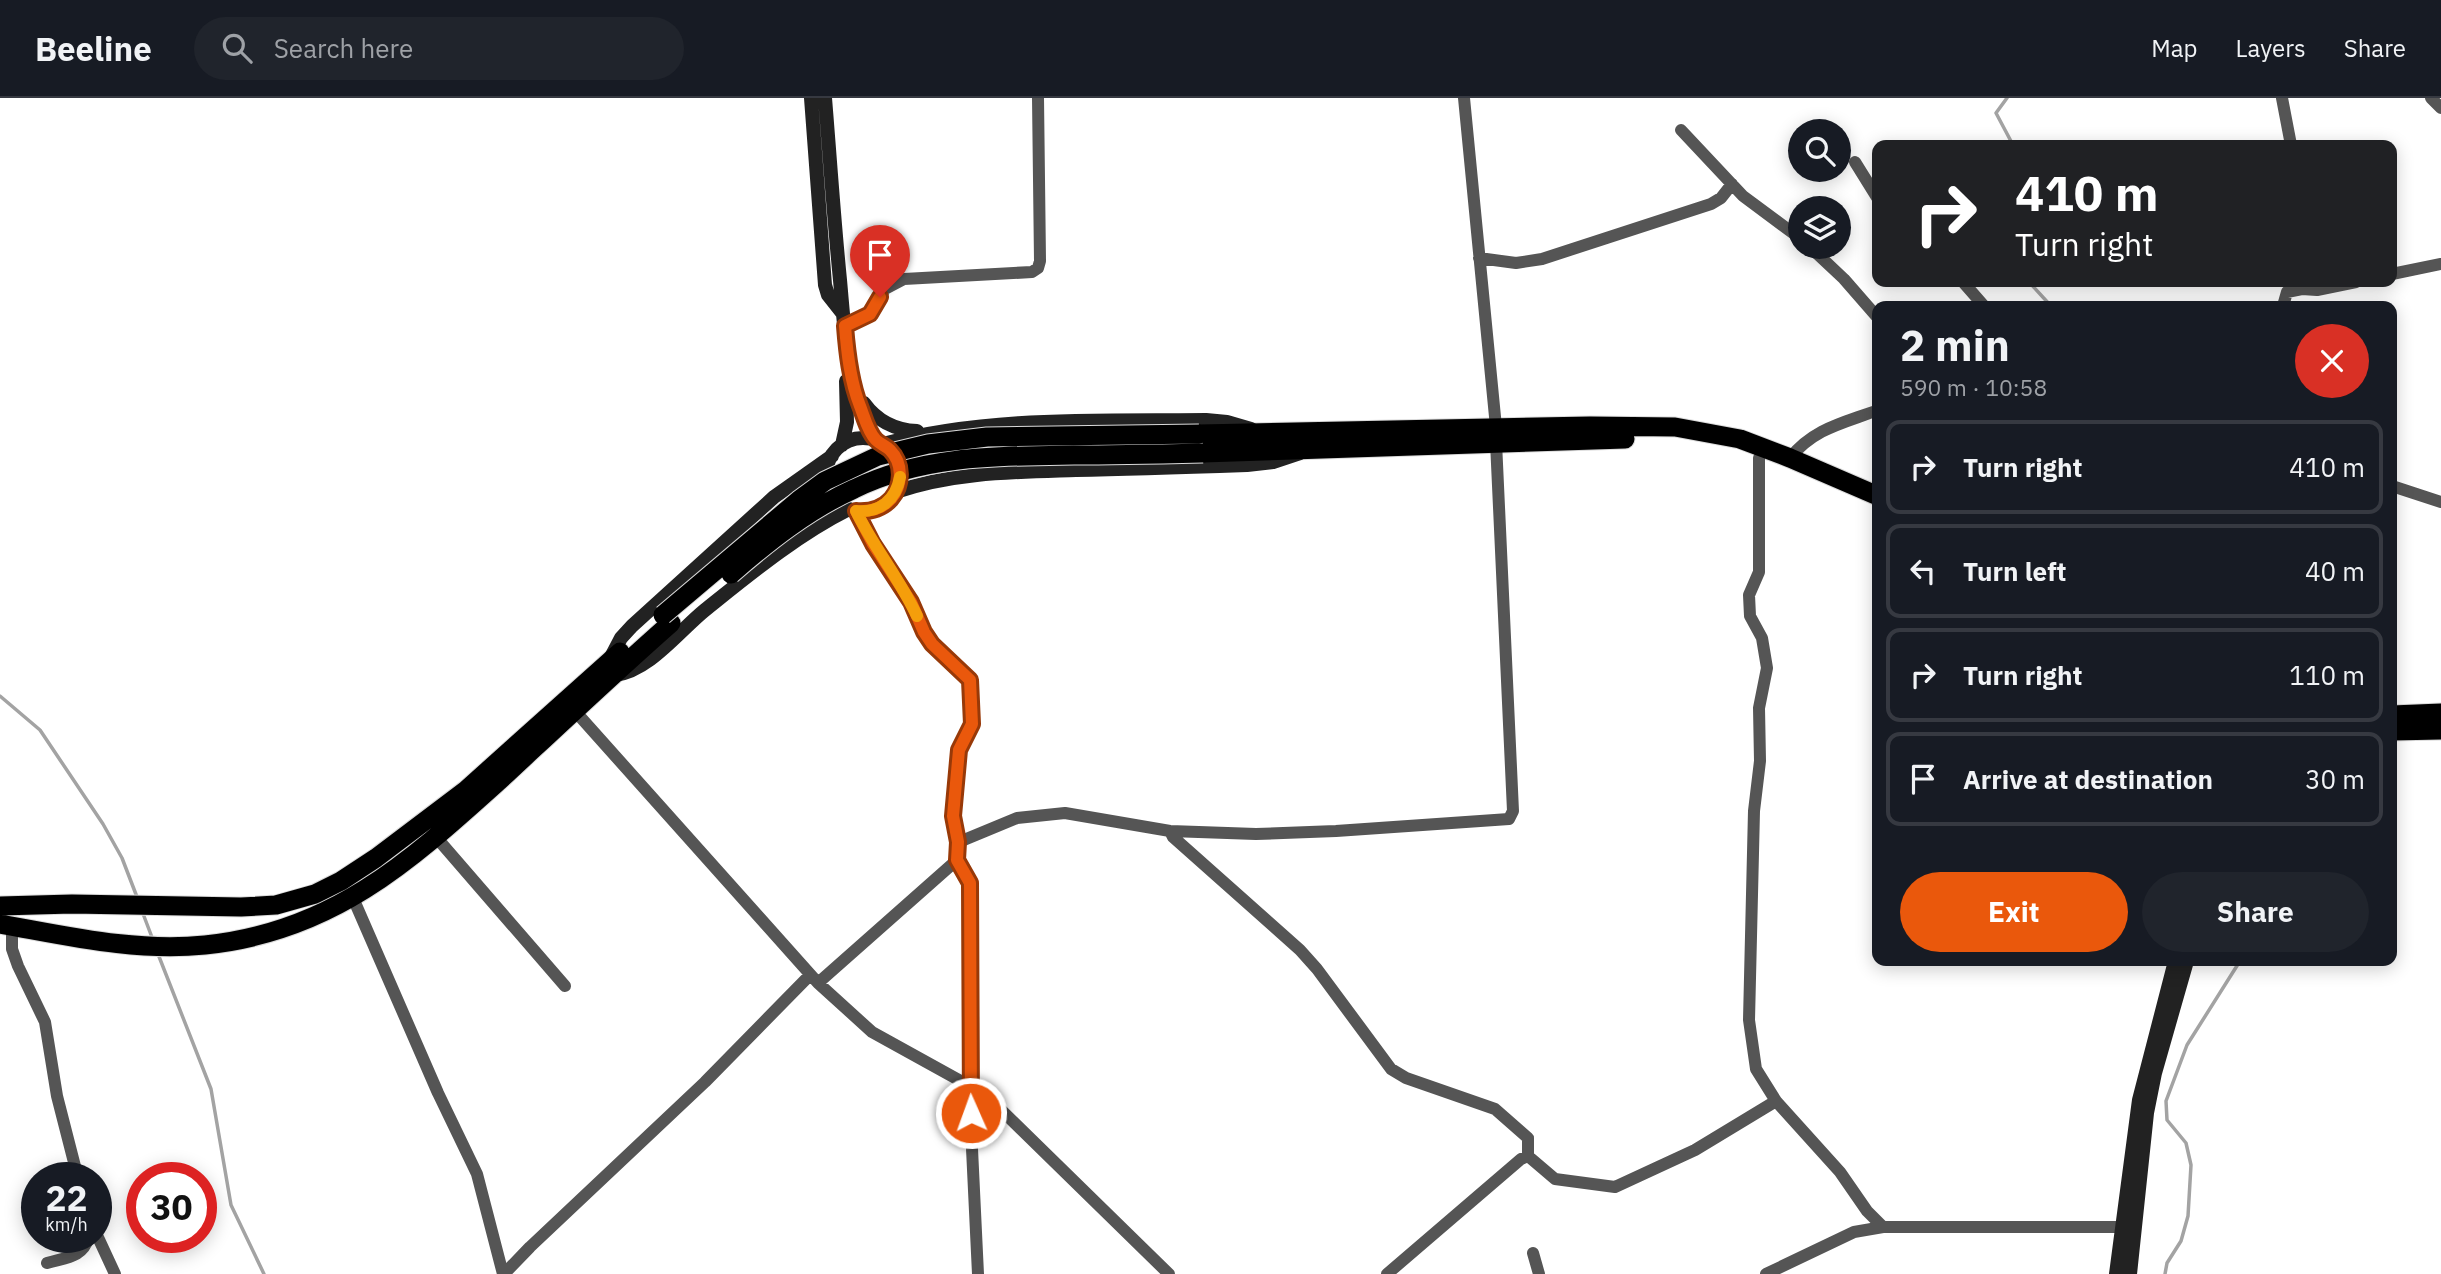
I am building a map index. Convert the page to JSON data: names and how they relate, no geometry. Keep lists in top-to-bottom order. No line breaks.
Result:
{"page":{"header":"Beeline","search":"Search here","nav":["Map","Layers","Share"],"turn":["410 m","Turn right"],"heading":["2 min","590 m · 10:58"],"list":[{"name":"Turn right","value":"410 m"},{"name":"Turn left","value":"40 m"},{"name":"Turn right","value":"110 m"},{"name":"Arrive at destination","value":"30 m"}],"buttons":["Exit","Share"],"speed":"22 km/h","limit":"30"}}
